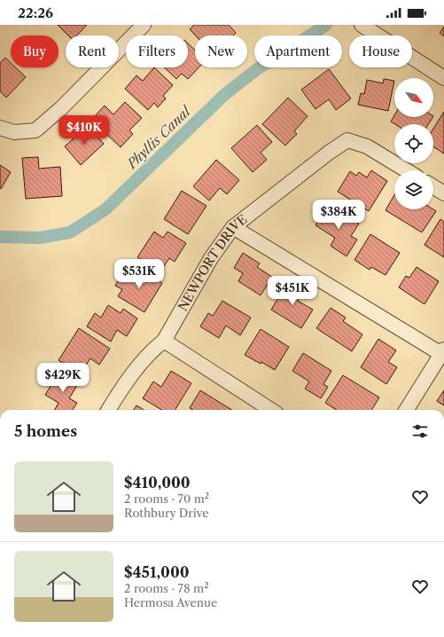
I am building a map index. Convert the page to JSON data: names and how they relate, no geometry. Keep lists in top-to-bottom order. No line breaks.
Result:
{"streets":{"street":["NEWPORT DRIVE"]},"water":["Phyllis Canal"],"north":"bottom right","page":{"status":"22:26","chip":["Buy","Rent","Filters","New","Apartment","House"],"price":["$410K","$384K","$531K","$451K","$429K"],"heading":"5 homes","list":[{"name":"$410,000","note":"2 rooms · 70 m² · Rothbury Drive"},{"name":"$451,000","note":"2 rooms · 78 m² · Hermosa Avenue"}]}}
